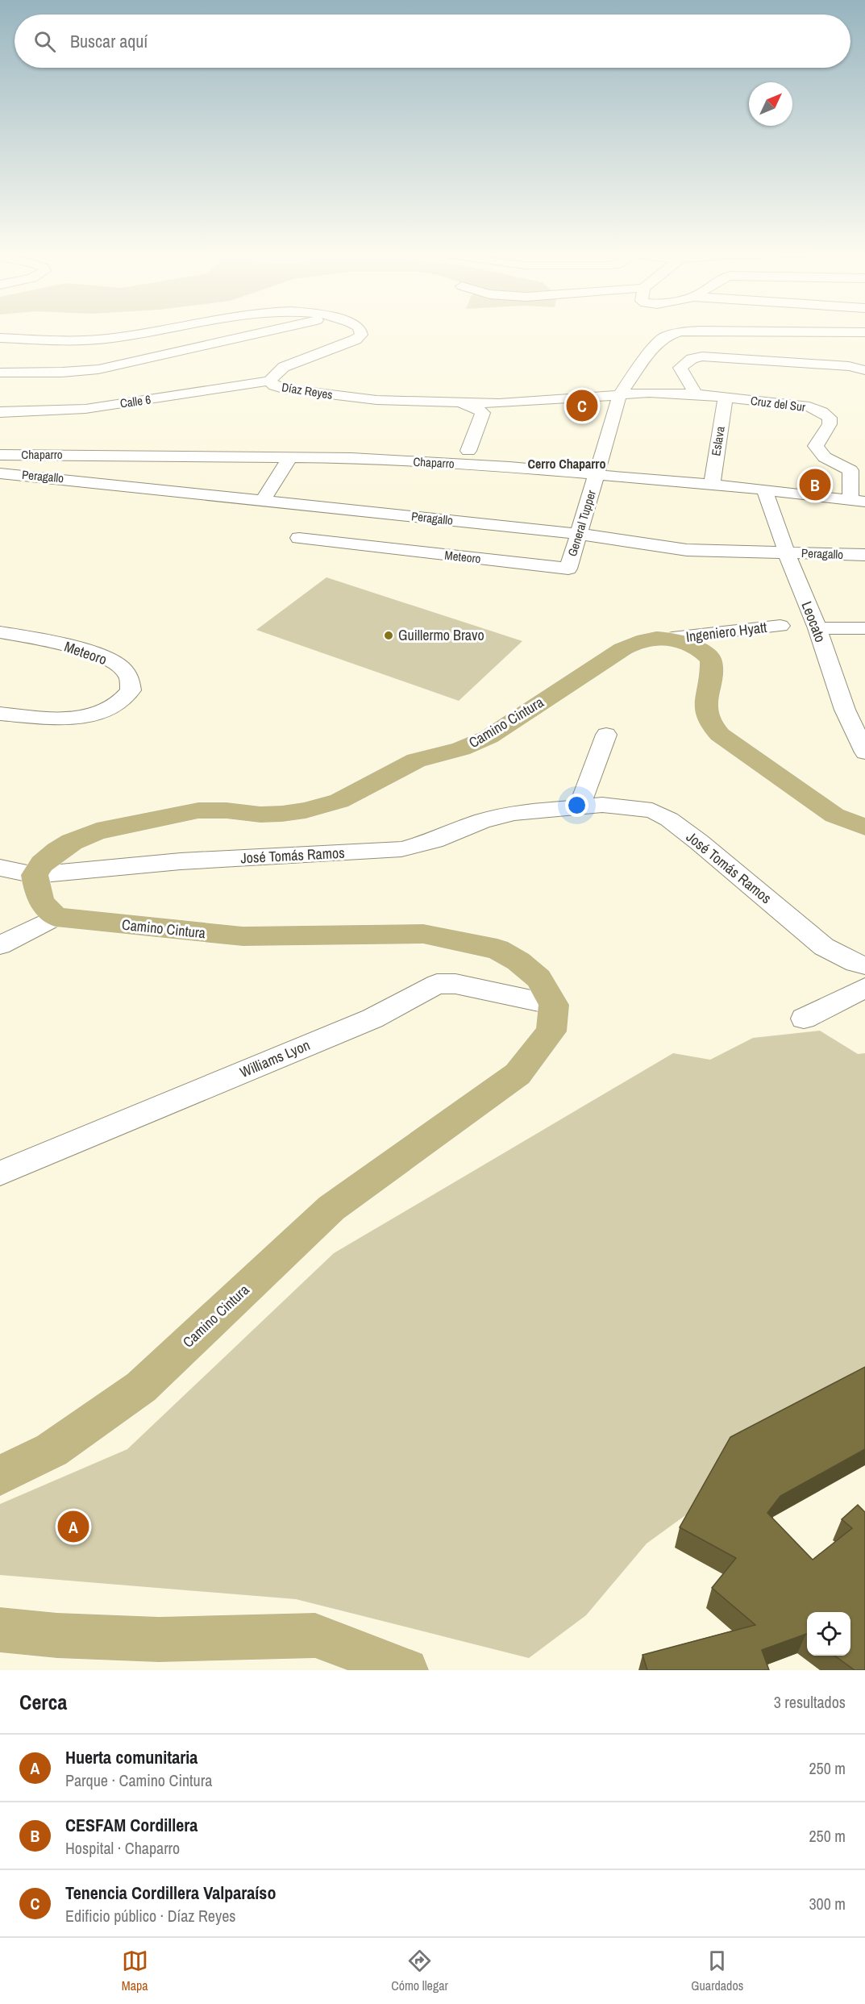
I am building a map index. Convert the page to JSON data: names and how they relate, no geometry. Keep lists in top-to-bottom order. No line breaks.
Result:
{"streets":{"main road":["Camino Cintura"],"street":["Díaz Reyes","Calle 6","Cruz del Sur","Eslava","Chaparro","Peragallo","General Tupper","Meteoro","Leocato","Ingeniero Hyatt","José Tomás Ramos","Williams Lyon"]},"crossings":[["Díaz Reyes","Calle 6"],["Díaz Reyes","Cruz del Sur"],["Díaz Reyes","General Tupper"],["Cruz del Sur","Eslava"],["Cruz del Sur","Chaparro"],["Cruz del Sur","General Tupper"],["Eslava","Chaparro"],["Chaparro","General Tupper"],["Chaparro","Leocato"],["Peragallo","General Tupper"],["Peragallo","Leocato"],["General Tupper","Meteoro"],["Ingeniero Hyatt","Camino Cintura"],["Camino Cintura","José Tomás Ramos"],["Camino Cintura","Williams Lyon"]],"districts":["Cerro Chaparro"],"places":["Guillermo Bravo"],"north":"top right","page":{"search":"Buscar aquí","pins":["C","B","A"],"heading":["Cerca","3 resultados"],"list":[{"mark":"A","name":"Huerta comunitaria","note":"Parque · Camino Cintura","value":"250 m"},{"mark":"B","name":"CESFAM Cordillera","note":"Hospital · Chaparro","value":"250 m"},{"mark":"C","name":"Tenencia Cordillera Valparaíso","note":"Edificio público · Díaz Reyes","value":"300 m"}],"nav":["Mapa","Cómo llegar","Guardados"]}}
